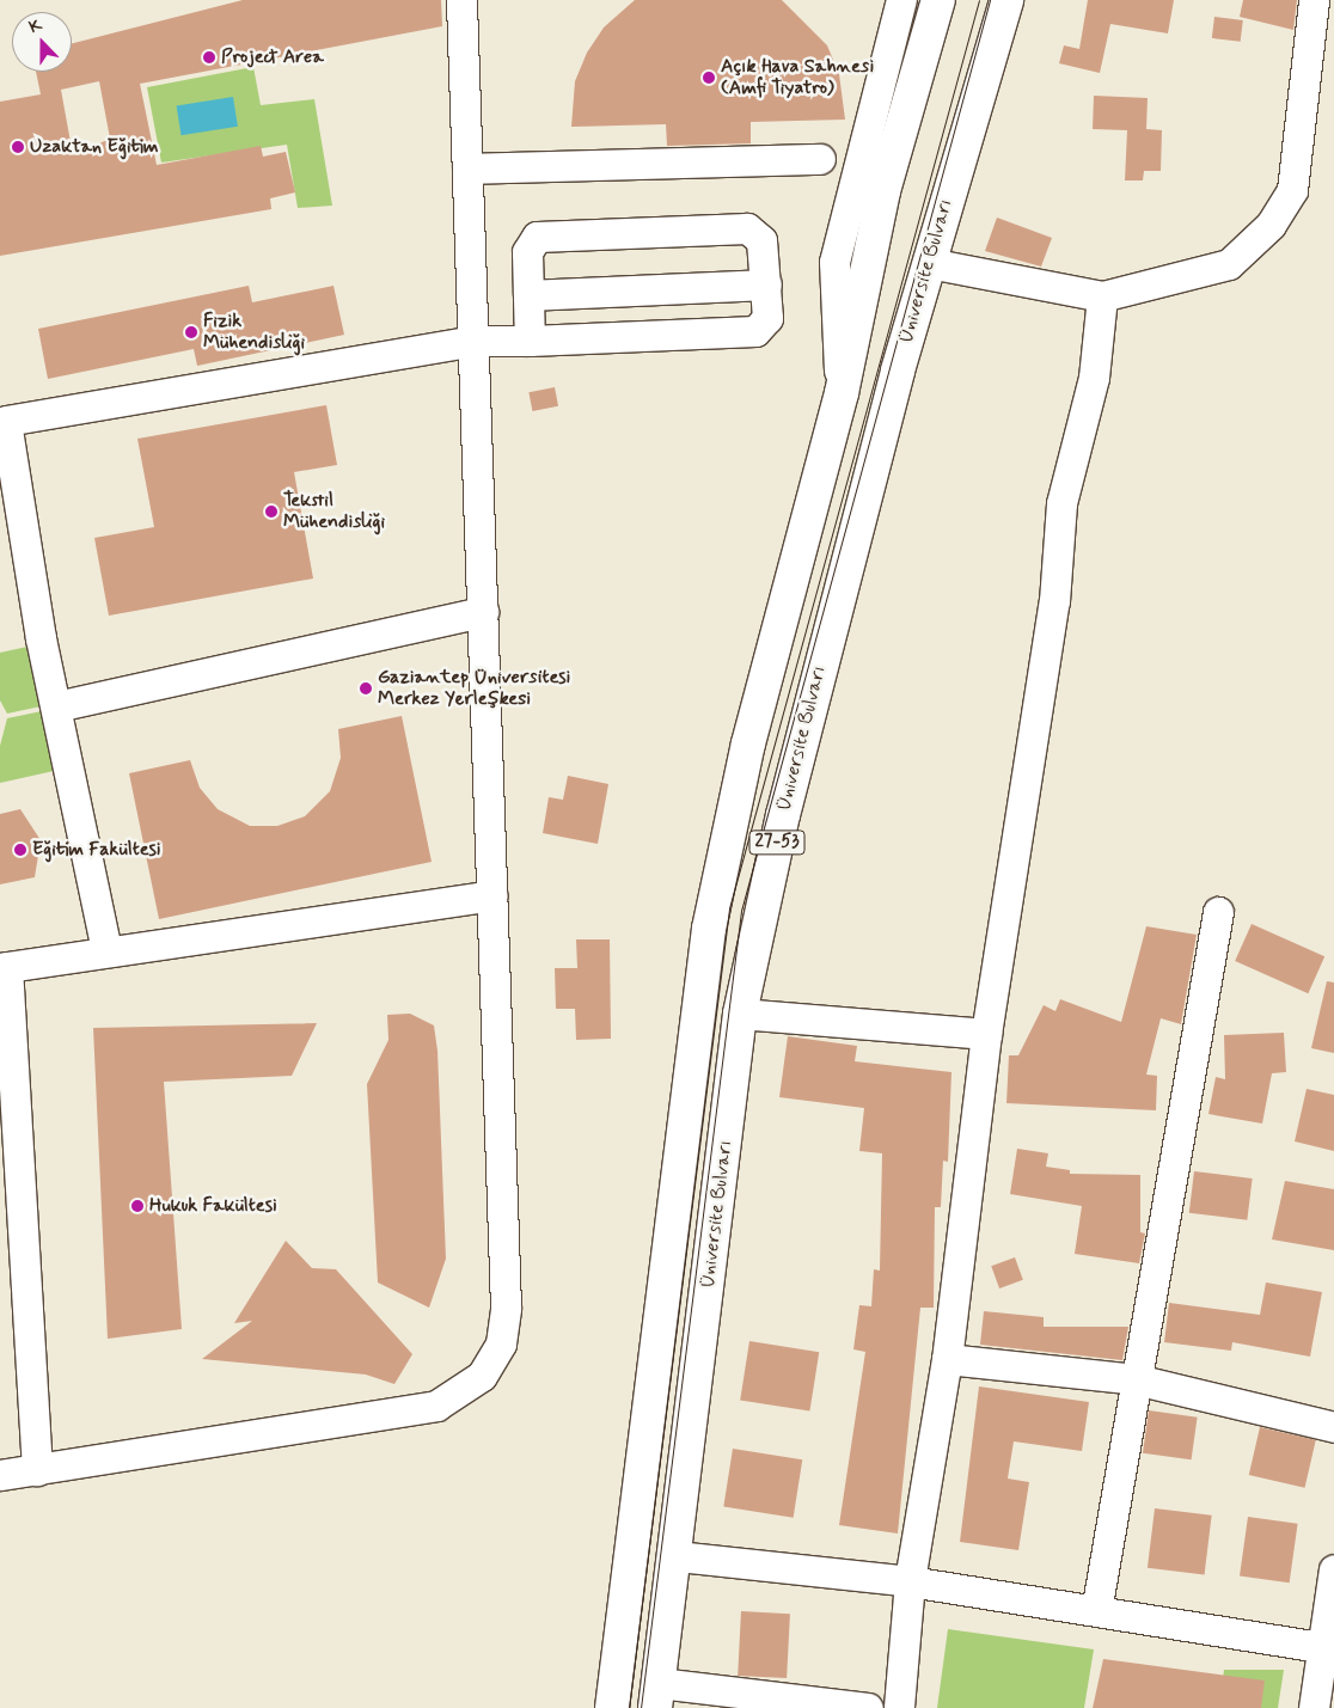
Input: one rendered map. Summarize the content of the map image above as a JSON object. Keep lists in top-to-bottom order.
{
  "streets": {
    "main road": ["Üniversite Bulvarı", "27-53"]
  },
  "places": [
    "Project Area",
    "Açık Hava Sahnesi (Amfi Tiyatro)",
    "Uzaktan Eğitim",
    "Fizik Mühendisliği",
    "Tekstil Mühendisliği",
    "Gaziantep Üniversitesi Merkez Yerleşkesi",
    "Eğitim Fakültesi",
    "Hukuk Fakültesi"
  ],
  "north": "top"
}
